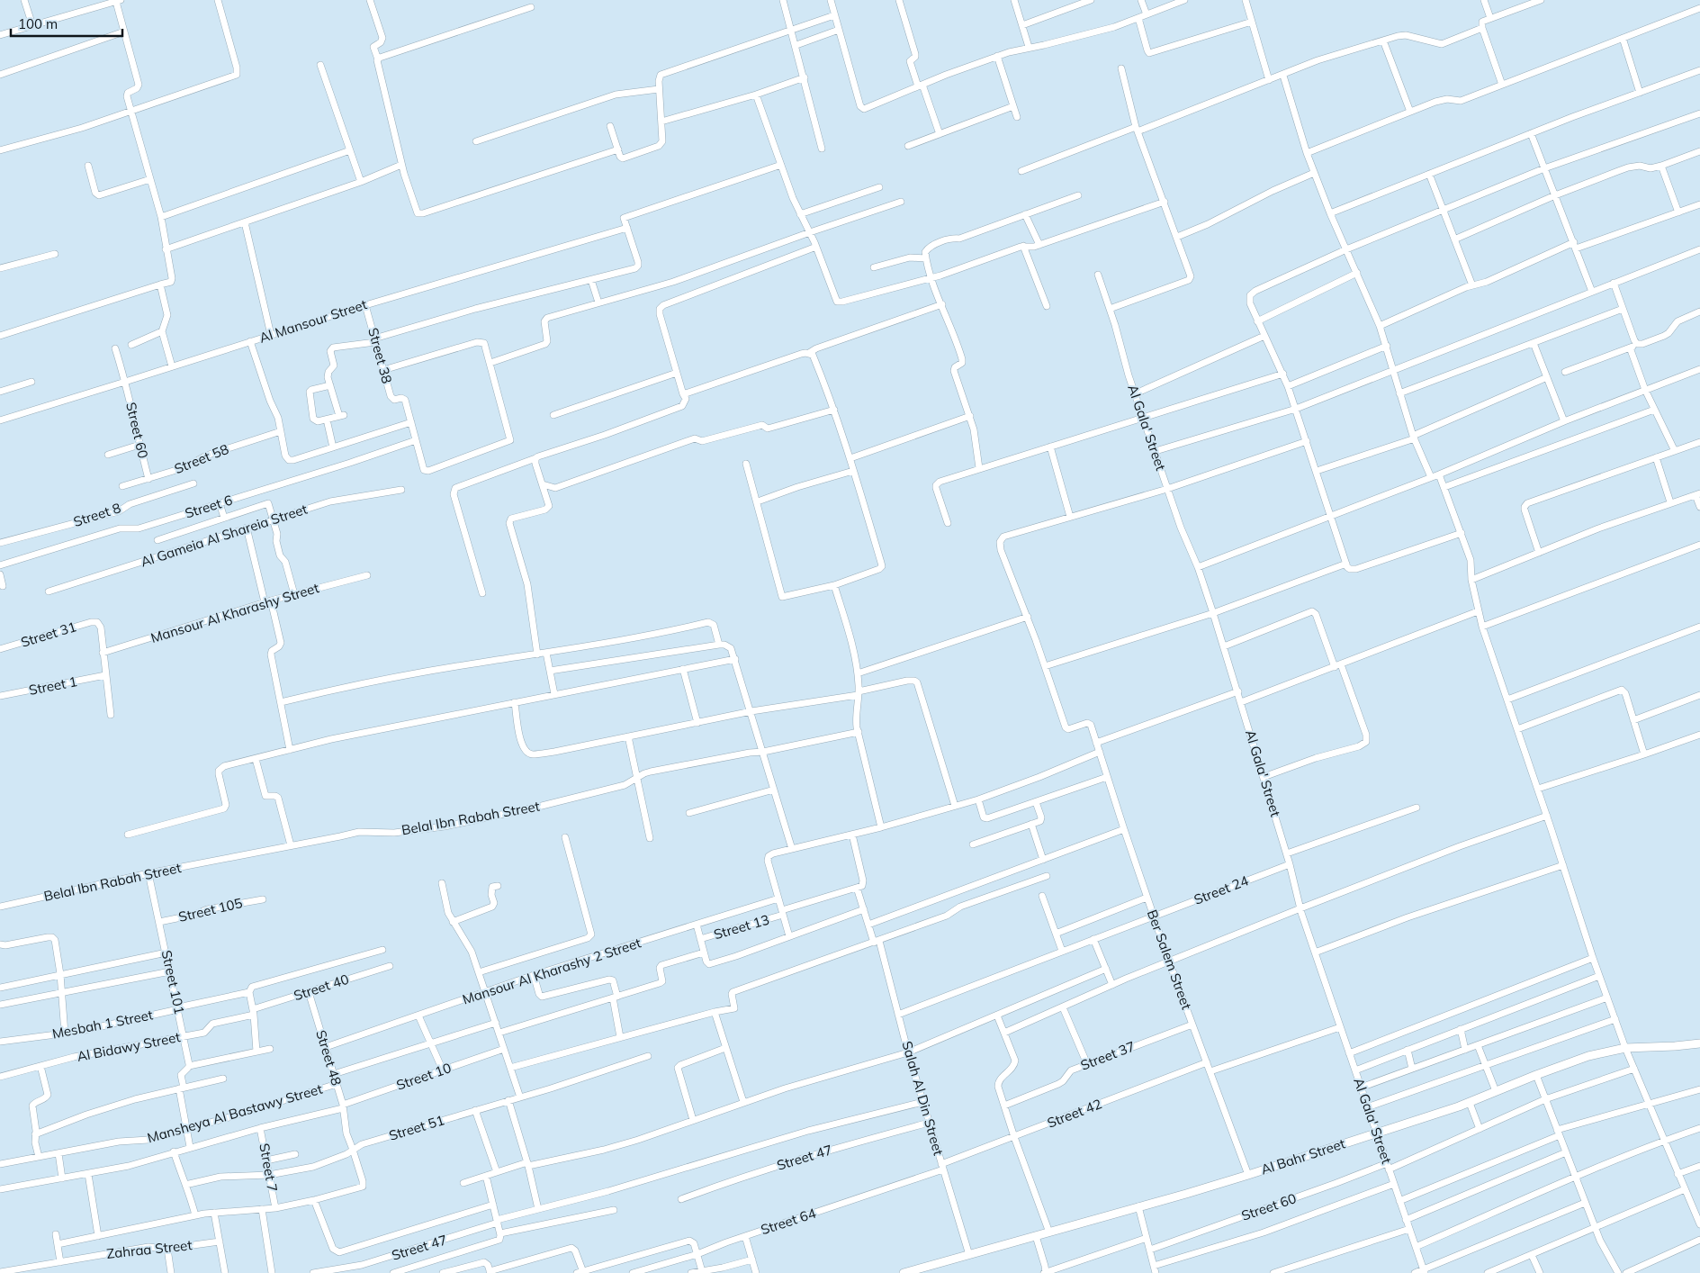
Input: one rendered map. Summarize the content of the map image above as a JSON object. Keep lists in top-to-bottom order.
{
  "streets": {
    "street": [
      "Al Mansour Street",
      "Street 38",
      "Al Gala' Street",
      "Street 60",
      "Street 58",
      "Street 6",
      "Street 8",
      "Al Gameia Al Shareia Street",
      "Mansour Al Kharashy Street",
      "Street 31",
      "Street 1",
      "Belal Ibn Rabah Street",
      "Street 24",
      "Street 105",
      "Street 13",
      "Ber Salem Street",
      "Mansour Al Kharashy 2 Street",
      "Street 101",
      "Street 40",
      "Mesbah 1 Street",
      "Al Bidawy Street",
      "Street 37",
      "Street 48",
      "Street 10",
      "Salah Al Din Street",
      "Mansheya Al Bastawy Street",
      "Street 42",
      "Street 51",
      "Al Bahr Street",
      "Street 47",
      "Street 7",
      "Street 64",
      "Zahraa Street"
    ]
  },
  "crossings": [
    ["Al Mansour Street", "Street 38"],
    ["Al Mansour Street", "Street 60"],
    ["Street 38", "Street 6"],
    ["Al Gala' Street", "Street 60"],
    ["Al Gala' Street", "Street 24"],
    ["Al Gala' Street", "Al Bahr Street"],
    ["Street 60", "Street 58"],
    ["Mansour Al Kharashy Street", "Street 31"],
    ["Belal Ibn Rabah Street", "Street 101"],
    ["Street 24", "Ber Salem Street"],
    ["Street 24", "Salah Al Din Street"],
    ["Street 105", "Street 101"],
    ["Street 13", "Salah Al Din Street"],
    ["Ber Salem Street", "Street 37"],
    ["Ber Salem Street", "Street 42"],
    ["Ber Salem Street", "Al Bahr Street"],
    ["Mansour Al Kharashy 2 Street", "Street 48"],
    ["Street 101", "Mesbah 1 Street"],
    ["Street 101", "Al Bidawy Street"],
    ["Street 40", "Al Bidawy Street"],
    ["Street 40", "Street 48"],
    ["Street 48", "Street 10"],
    ["Street 48", "Mansheya Al Bastawy Street"],
    ["Street 48", "Street 51"],
    ["Street 10", "Street 7"],
    ["Salah Al Din Street", "Street 42"],
    ["Salah Al Din Street", "Al Bahr Street"],
    ["Salah Al Din Street", "Street 47"],
    ["Salah Al Din Street", "Street 64"],
    ["Street 42", "Street 64"],
    ["Street 51", "Street 7"]
  ],
  "scale_bar": "100 m"
}
